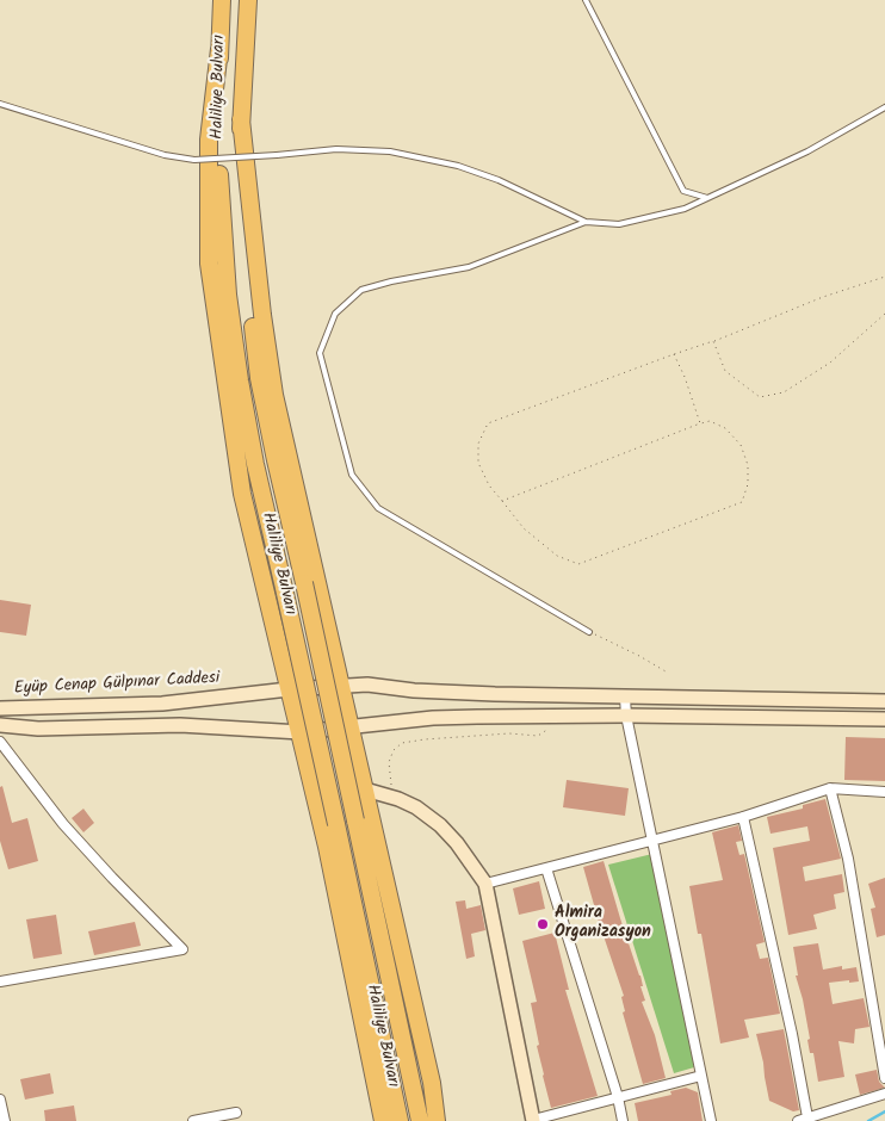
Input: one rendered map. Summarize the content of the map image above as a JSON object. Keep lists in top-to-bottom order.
{
  "streets": {
    "highway": ["Haliliye Bulvarı"],
    "main road": ["Eyüp Cenap Gülpınar Caddesi"]
  },
  "places": ["Almira Organizasyon"]
}
